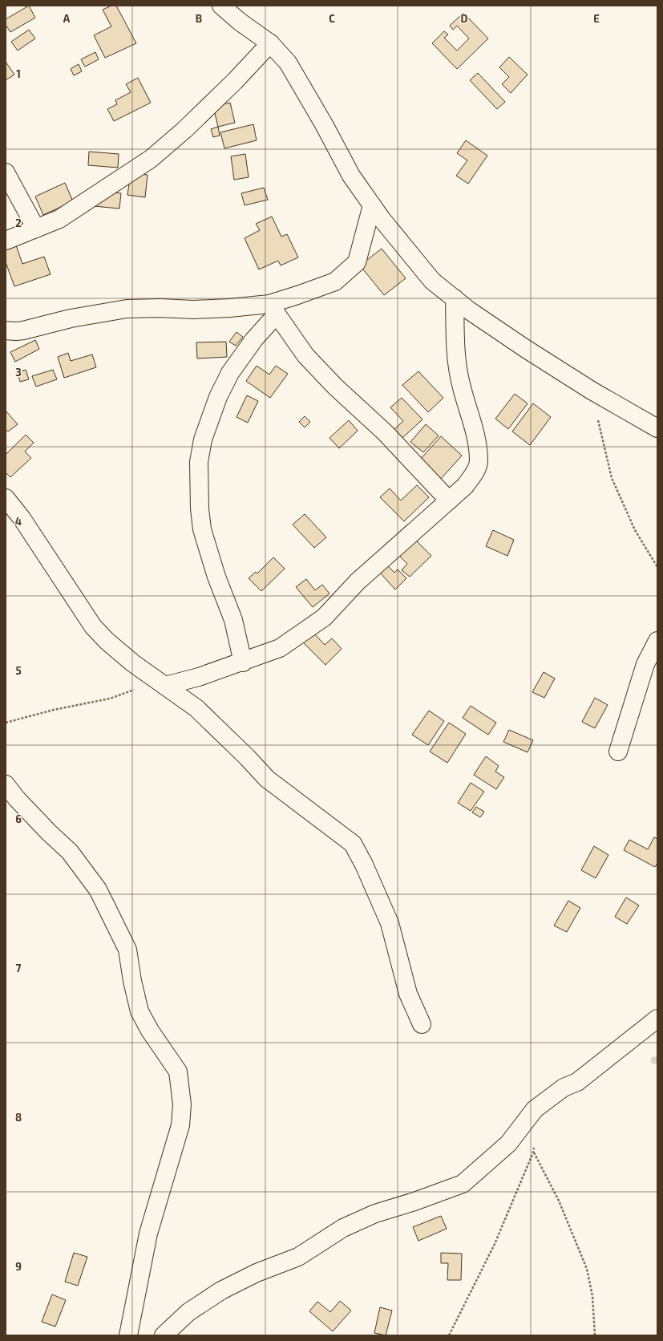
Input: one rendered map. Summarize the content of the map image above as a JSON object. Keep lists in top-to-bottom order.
{
  "grid": {
    "columns": [
      "A",
      "B",
      "C",
      "D",
      "E"
    ],
    "rows": [
      "1",
      "2",
      "3",
      "4",
      "5",
      "6",
      "7",
      "8",
      "9"
    ]
  }
}
